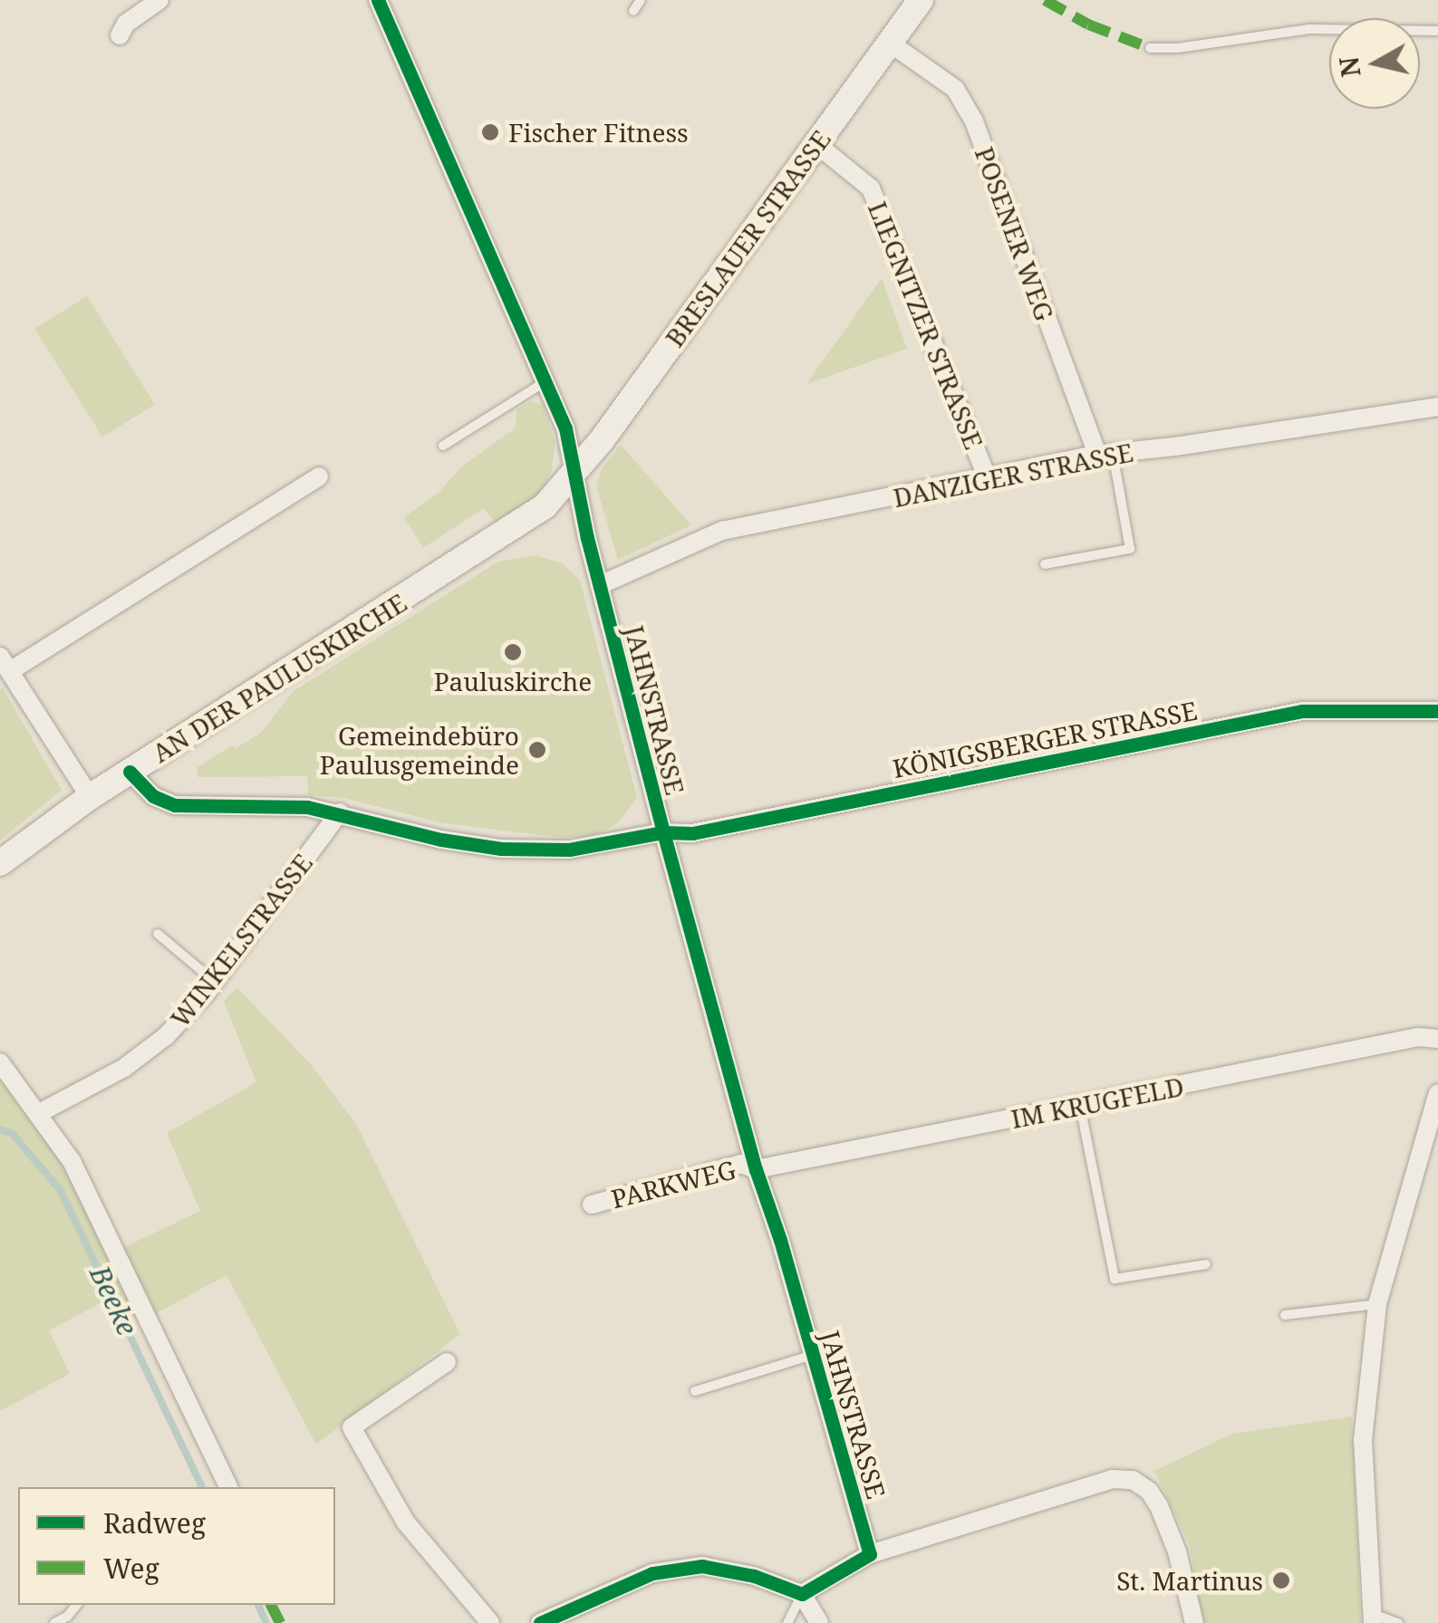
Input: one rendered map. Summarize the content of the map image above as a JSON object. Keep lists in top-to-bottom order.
{
  "streets": {
    "street": [
      "POSENER WEG",
      "BRESLAUER STRASSE",
      "LIEGNITZER STRASSE",
      "DANZIGER STRASSE",
      "AN DER PAULUSKIRCHE",
      "JAHNSTRASSE",
      "KÖNIGSBERGER STRASSE",
      "WINKELSTRASSE",
      "IM KRUGFELD",
      "PARKWEG"
    ]
  },
  "crossings": [
    ["POSENER WEG", "BRESLAUER STRASSE"],
    ["POSENER WEG", "DANZIGER STRASSE"],
    ["BRESLAUER STRASSE", "LIEGNITZER STRASSE"],
    ["BRESLAUER STRASSE", "AN DER PAULUSKIRCHE"],
    ["BRESLAUER STRASSE", "JAHNSTRASSE"],
    ["LIEGNITZER STRASSE", "DANZIGER STRASSE"],
    ["DANZIGER STRASSE", "JAHNSTRASSE"],
    ["AN DER PAULUSKIRCHE", "JAHNSTRASSE"],
    ["JAHNSTRASSE", "KÖNIGSBERGER STRASSE"],
    ["JAHNSTRASSE", "IM KRUGFELD"],
    ["JAHNSTRASSE", "PARKWEG"],
    ["IM KRUGFELD", "PARKWEG"]
  ],
  "water": ["Beeke"],
  "places": [
    "Fischer Fitness",
    "Pauluskirche",
    "Gemeindebüro Paulusgemeinde",
    "St. Martinus"
  ],
  "legend": ["Radweg", "Weg"],
  "north": "left"
}
